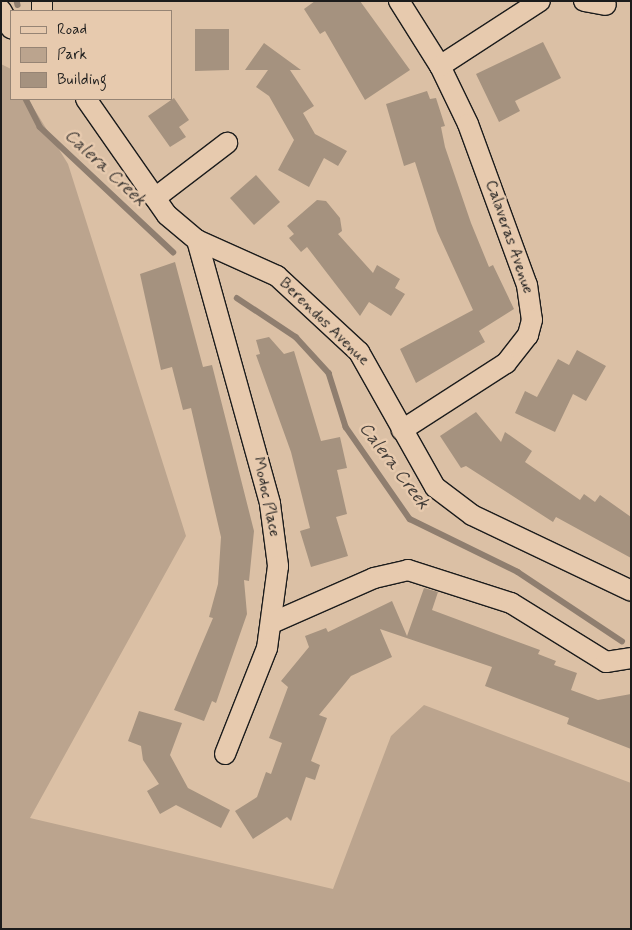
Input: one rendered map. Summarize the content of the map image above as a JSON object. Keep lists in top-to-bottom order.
{
  "streets": {
    "street": ["Calaveras Avenue", "Berendos Avenue", "Modoc Place"]
  },
  "crossings": [
    ["Calaveras Avenue", "Berendos Avenue"],
    ["Berendos Avenue", "Modoc Place"]
  ],
  "water": ["Calera Creek"],
  "legend": ["Road", "Park", "Building"]
}
